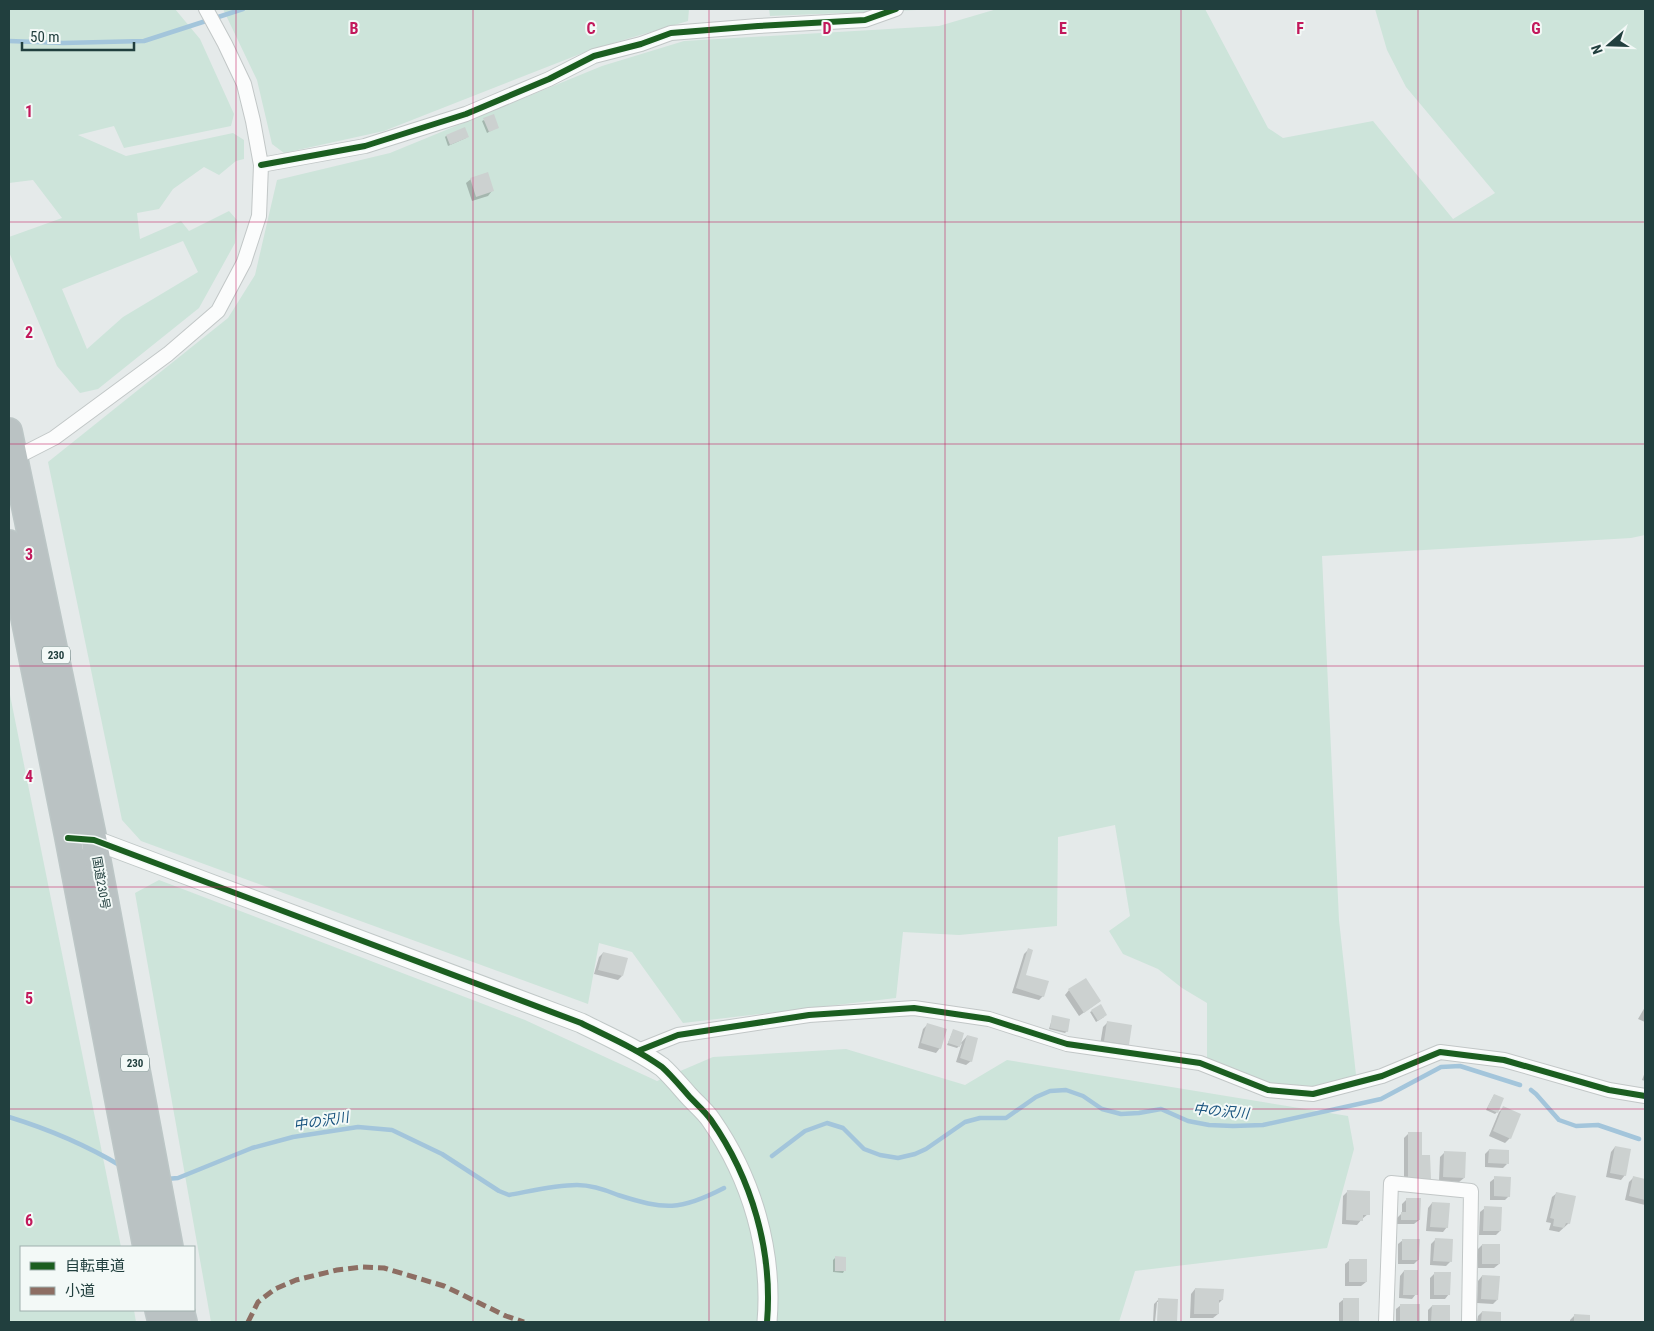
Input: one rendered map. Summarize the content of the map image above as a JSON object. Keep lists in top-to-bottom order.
{
  "streets": {
    "highway": ["230", "国道230号"]
  },
  "water": ["中の沢川"],
  "legend": ["自転車道", "小道"],
  "scale_bar": "50 m",
  "north": "left",
  "grid": {
    "columns": [
      "B",
      "C",
      "D",
      "E",
      "F",
      "G"
    ],
    "rows": [
      "1",
      "2",
      "3",
      "4",
      "5",
      "6"
    ]
  }
}
